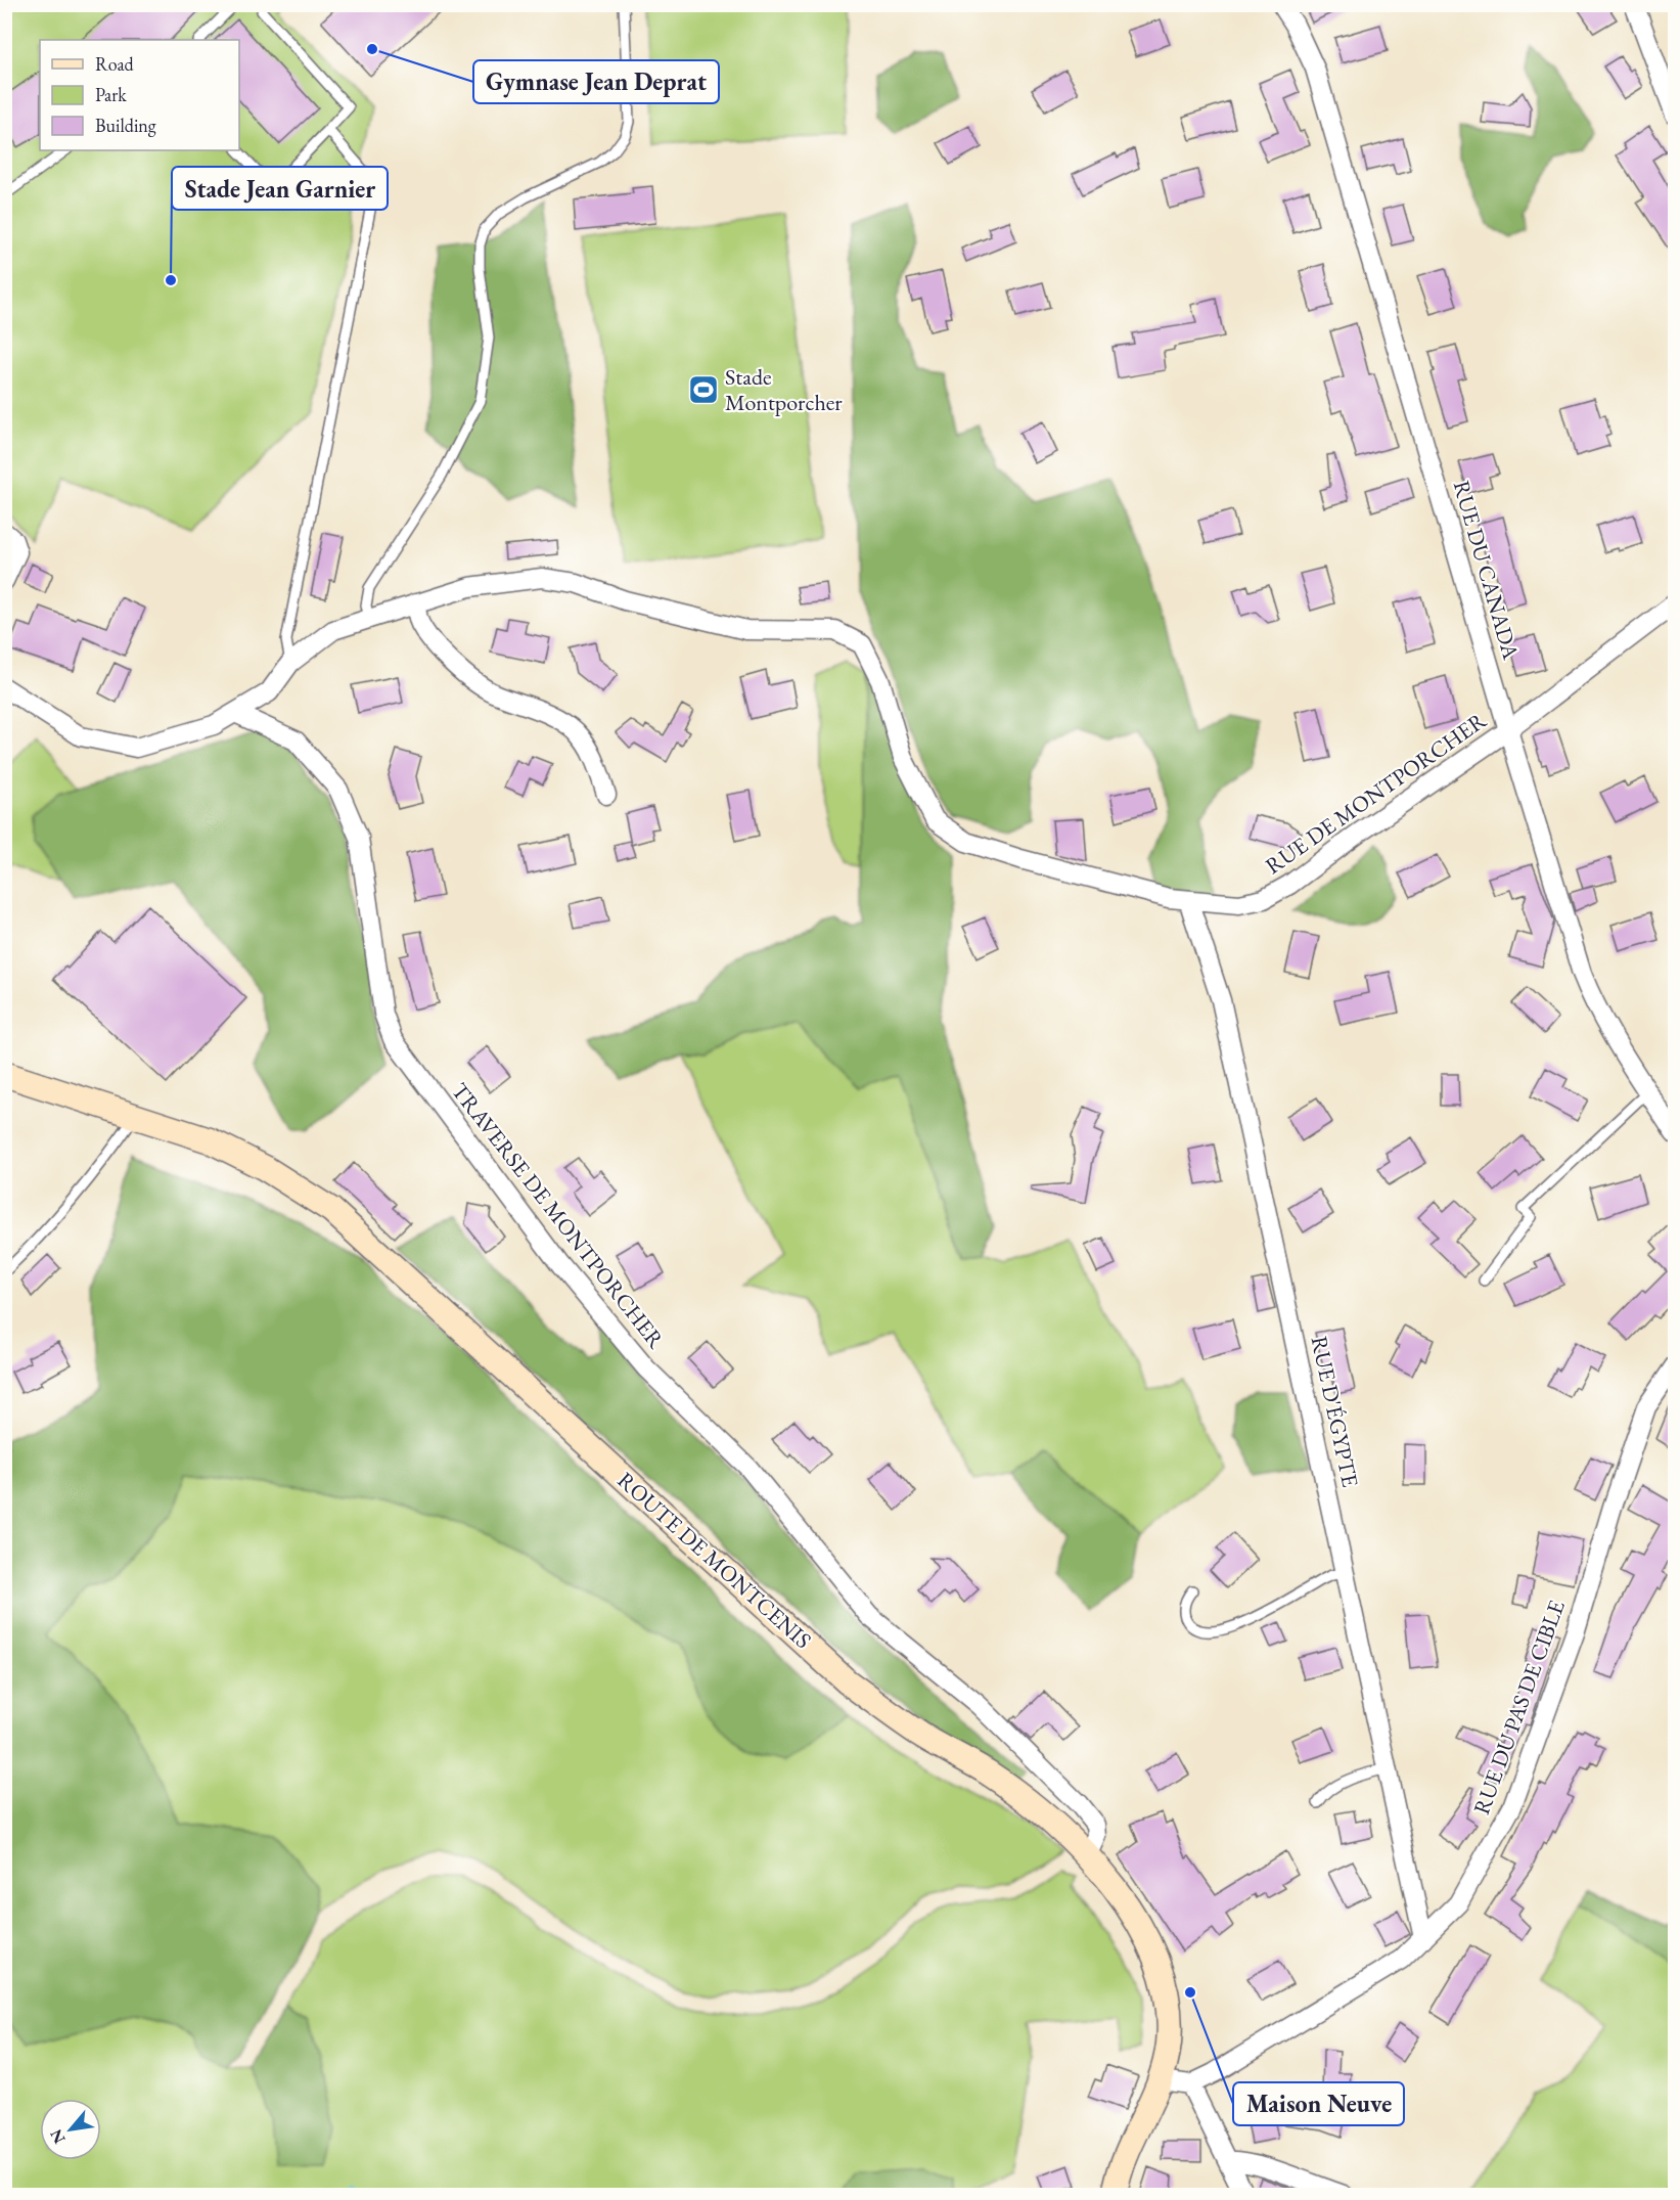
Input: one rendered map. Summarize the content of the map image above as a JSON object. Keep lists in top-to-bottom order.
{
  "streets": {
    "main road": ["ROUTE DE MONTCENIS"],
    "street": [
      "RUE DU CANADA",
      "RUE DE MONTPORCHER",
      "TRAVERSE DE MONTPORCHER",
      "RUE D'ÉGYPTE",
      "RUE DU PAS DE CIBLE"
    ]
  },
  "crossings": [
    ["RUE DU CANADA", "RUE DE MONTPORCHER"],
    ["RUE DE MONTPORCHER", "TRAVERSE DE MONTPORCHER"],
    ["RUE DE MONTPORCHER", "RUE D'ÉGYPTE"],
    ["TRAVERSE DE MONTPORCHER", "ROUTE DE MONTCENIS"],
    ["RUE D'ÉGYPTE", "RUE DU PAS DE CIBLE"]
  ],
  "places": {
    "other": ["Gymnase Jean Deprat", "Stade Jean Garnier", "Maison Neuve"],
    "sports": ["Stade Montporcher"]
  },
  "legend": ["Road", "Park", "Building"],
  "north": "bottom left"
}
